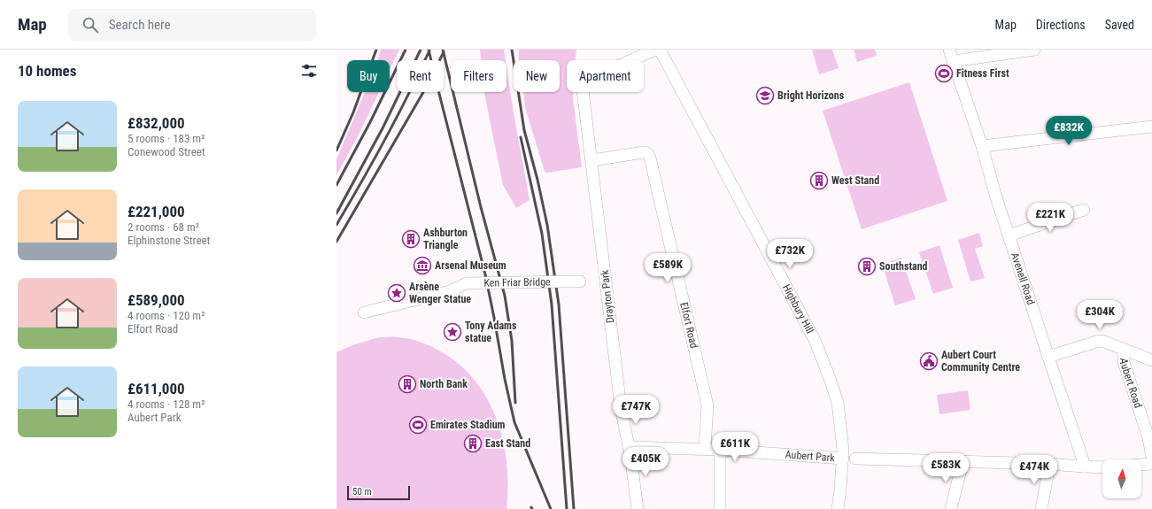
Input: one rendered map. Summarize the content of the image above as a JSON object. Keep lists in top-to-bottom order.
{
  "streets": {
    "street": [
      "Avenell Road",
      "Ken Friar Bridge",
      "Drayton Park",
      "Highbury Hill",
      "Elfort Road",
      "Aubert Road",
      "Aubert Park"
    ]
  },
  "crossings": [
    ["Drayton Park", "Elfort Road"],
    ["Drayton Park", "Aubert Park"],
    ["Highbury Hill", "Aubert Park"],
    ["Elfort Road", "Aubert Park"]
  ],
  "places": {
    "sports": ["Fitness First", "Emirates Stadium"],
    "school or university": ["Bright Horizons"],
    "building": [
      "West Stand",
      "Ashburton Triangle",
      "Southstand",
      "North Bank",
      "East Stand"
    ],
    "museum": ["Arsenal Museum"],
    "place": ["Arsène Wenger Statue", "Tony Adams statue"],
    "public building": ["Aubert Court Community Centre"]
  },
  "scale_bar": "50 m",
  "north": "top",
  "page": {
    "header": "Map",
    "search": "Search here",
    "nav": ["Map", "Directions", "Saved"],
    "heading": "10 homes",
    "chip": [
      "Buy",
      "Rent",
      "Filters",
      "New",
      "Apartment"
    ],
    "list": [
      {
        "name": "£832,000",
        "note": "5 rooms · 183 m² · Conewood Street"
      },
      {
        "name": "£221,000",
        "note": "2 rooms · 68 m² · Elphinstone Street"
      },
      {
        "name": "£589,000",
        "note": "4 rooms · 120 m² · Elfort Road"
      },
      {
        "name": "£611,000",
        "note": "4 rooms · 128 m² · Aubert Park"
      }
    ],
    "price": [
      "£832K",
      "£221K",
      "£732K",
      "£589K",
      "£304K",
      "£747K",
      "£611K",
      "£405K",
      "£583K",
      "£474K"
    ],
    "scale": "50 m"
  }
}
